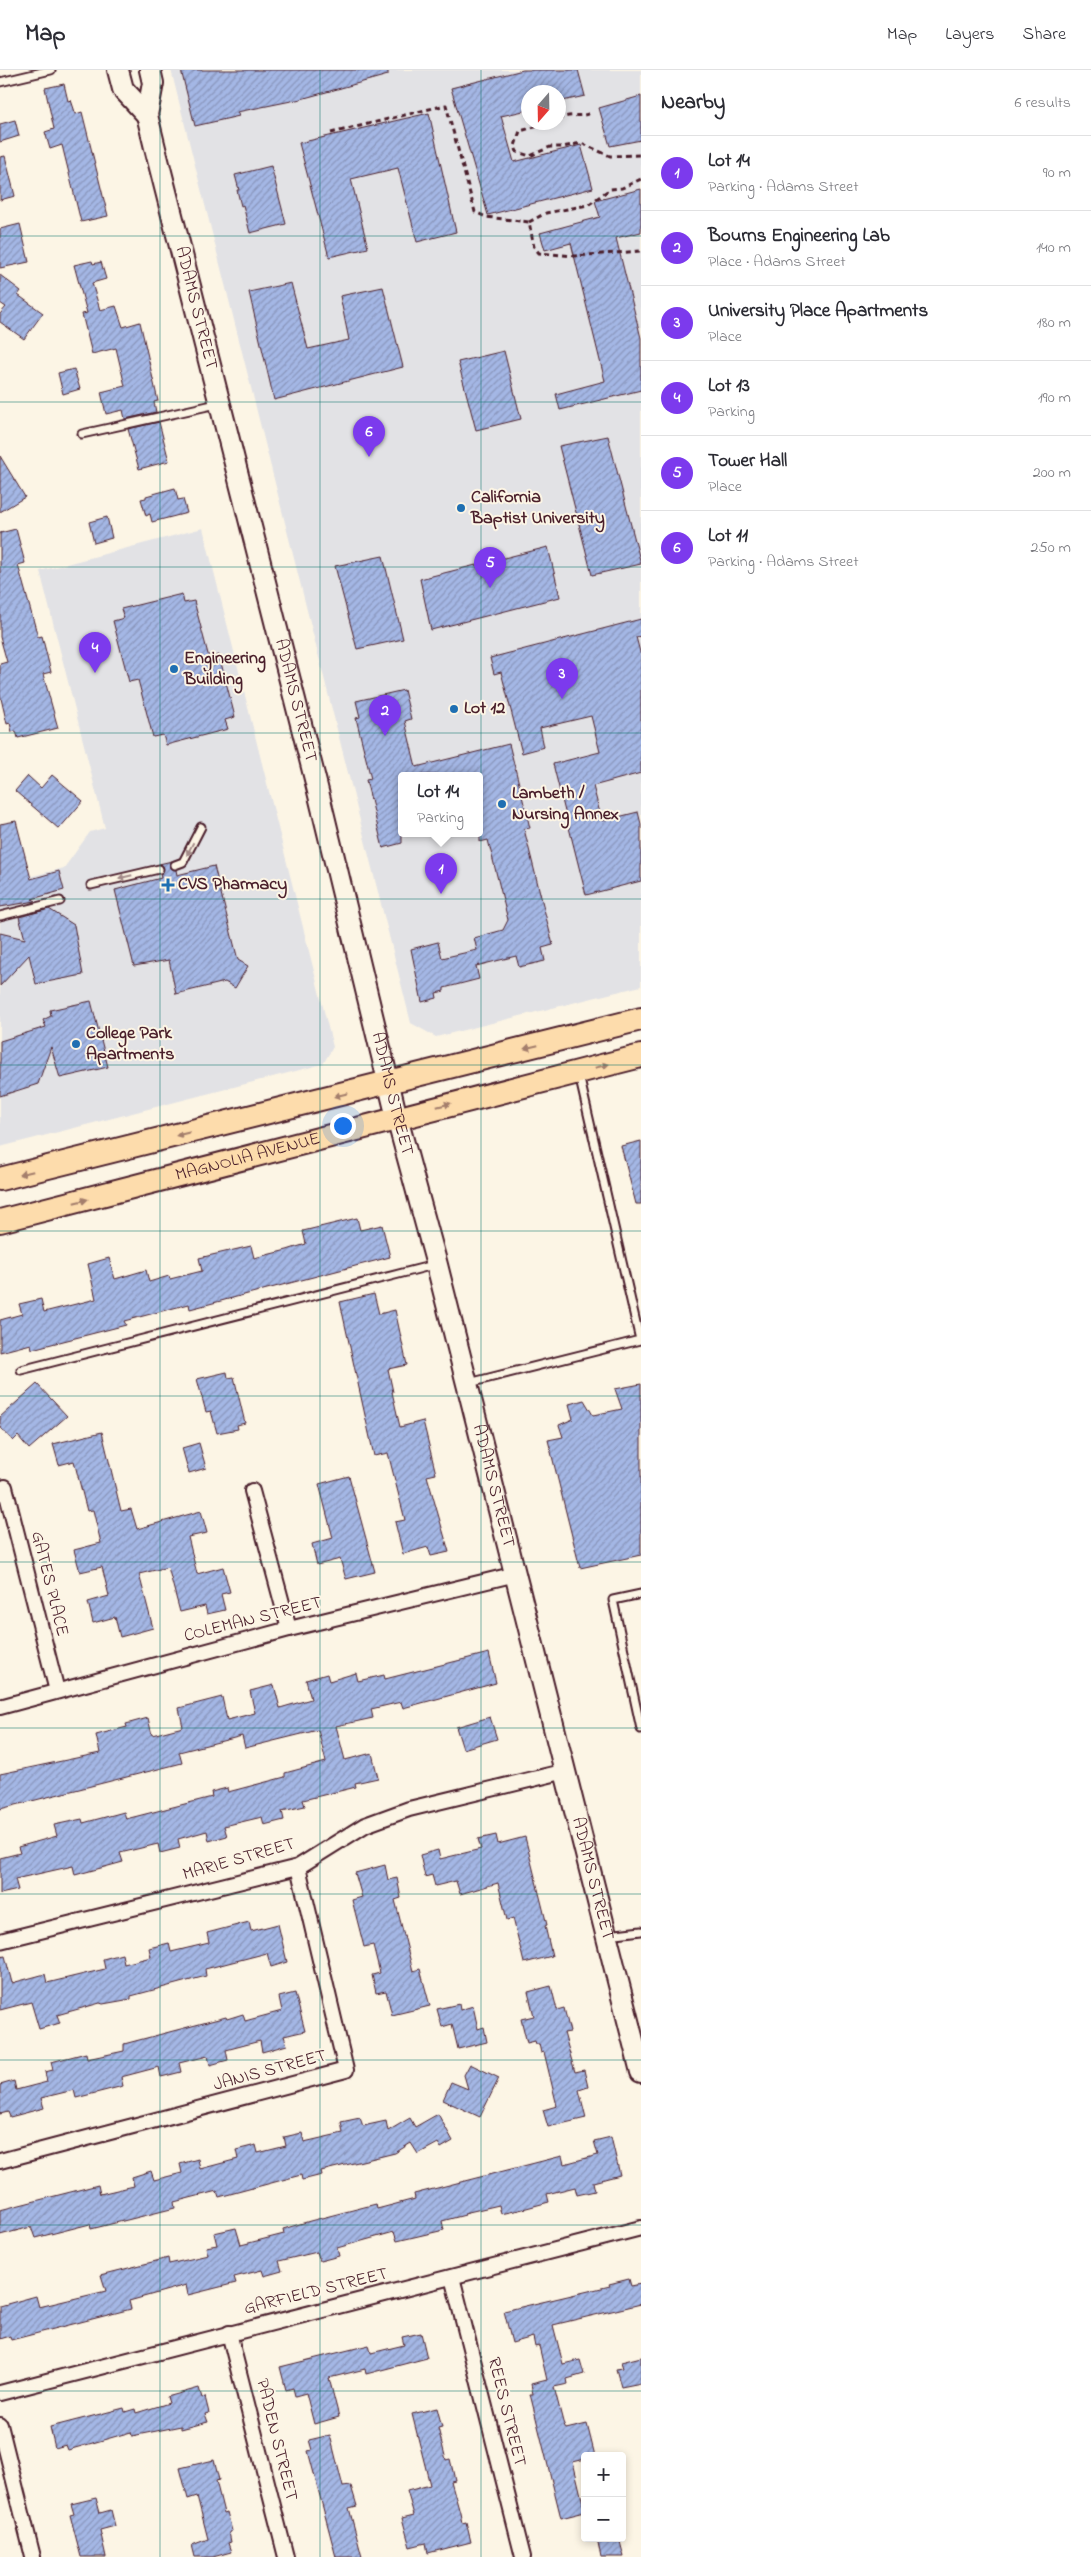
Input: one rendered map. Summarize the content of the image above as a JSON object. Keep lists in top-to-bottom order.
{
  "streets": {
    "main road": ["ADAMS STREET", "MAGNOLIA AVENUE"],
    "street": [
      "GATES PLACE",
      "COLEMAN STREET",
      "MARIE STREET",
      "JANIS STREET",
      "GARFIELD STREET",
      "REES STREET",
      "PADEN STREET"
    ]
  },
  "crossings": [
    ["ADAMS STREET", "MAGNOLIA AVENUE"],
    ["ADAMS STREET", "COLEMAN STREET"],
    ["ADAMS STREET", "MARIE STREET"],
    ["GATES PLACE", "COLEMAN STREET"],
    ["MARIE STREET", "JANIS STREET"],
    ["GARFIELD STREET", "REES STREET"],
    ["GARFIELD STREET", "PADEN STREET"]
  ],
  "places": {
    "other": [
      "California Baptist University",
      "Engineering Building",
      "Lot 12",
      "Lambeth / Nursing Annex",
      "College Park Apartments"
    ],
    "health": ["CVS Pharmacy"]
  },
  "north": "bottom",
  "page": {
    "header": "Map",
    "nav": ["Map", "Layers", "Share"],
    "heading": ["Nearby", "6 results"],
    "list": [
      {
        "mark": "1",
        "name": "Lot 14",
        "note": "Parking · Adams Street",
        "value": "90 m"
      },
      {
        "mark": "2",
        "name": "Bourns Engineering Lab",
        "note": "Place · Adams Street",
        "value": "140 m"
      },
      {
        "mark": "3",
        "name": "University Place Apartments",
        "note": "Place",
        "value": "180 m"
      },
      {
        "mark": "4",
        "name": "Lot 13",
        "note": "Parking",
        "value": "190 m"
      },
      {
        "mark": "5",
        "name": "Tower Hall",
        "note": "Place",
        "value": "200 m"
      },
      {
        "mark": "6",
        "name": "Lot 11",
        "note": "Parking · Adams Street",
        "value": "250 m"
      }
    ],
    "pins": [
      "6",
      "5",
      "4",
      "3",
      "2",
      "1"
    ],
    "popup": ["Lot 14", "Parking"],
    "map_buttons": ["+", "−"]
  }
}
